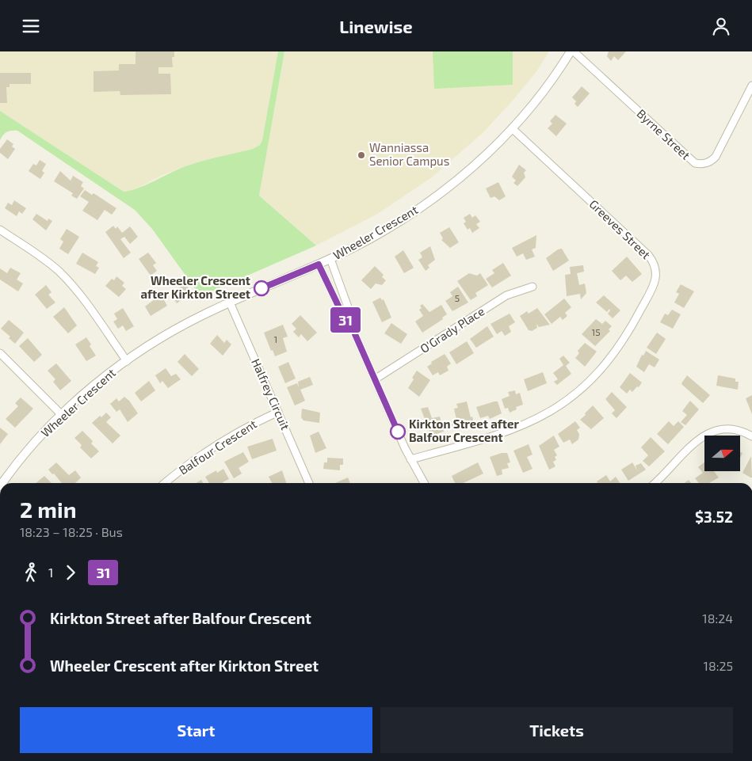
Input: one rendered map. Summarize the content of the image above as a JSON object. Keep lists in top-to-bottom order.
{
  "streets": {
    "street": [
      "Byrne Street",
      "Greeves Street",
      "Wheeler Crescent",
      "O'Grady Place",
      "Halfrey Circuit",
      "Balfour Crescent"
    ]
  },
  "crossings": [
    ["Greeves Street", "Wheeler Crescent"],
    ["Wheeler Crescent", "Halfrey Circuit"],
    ["Halfrey Circuit", "Balfour Crescent"]
  ],
  "places": ["Wanniassa Senior Campus", "Wheeler Crescent after Kirkton Street", "Kirkton Street after Balfour Crescent"],
  "lines": ["bus line 31"],
  "house_numbers": ["5", "15", "1"],
  "north": "right",
  "page": {
    "header": "Linewise",
    "on_map": "31",
    "heading": ["2 min", "18:23 – 18:25 · Bus", "$3.52"],
    "legs": ["1", "31"],
    "list": [
      {
        "name": "Kirkton Street after Balfour Crescent",
        "value": "18:24"
      },
      {
        "name": "Wheeler Crescent after Kirkton Street",
        "value": "18:25"
      }
    ],
    "buttons": ["Start", "Tickets"]
  }
}
